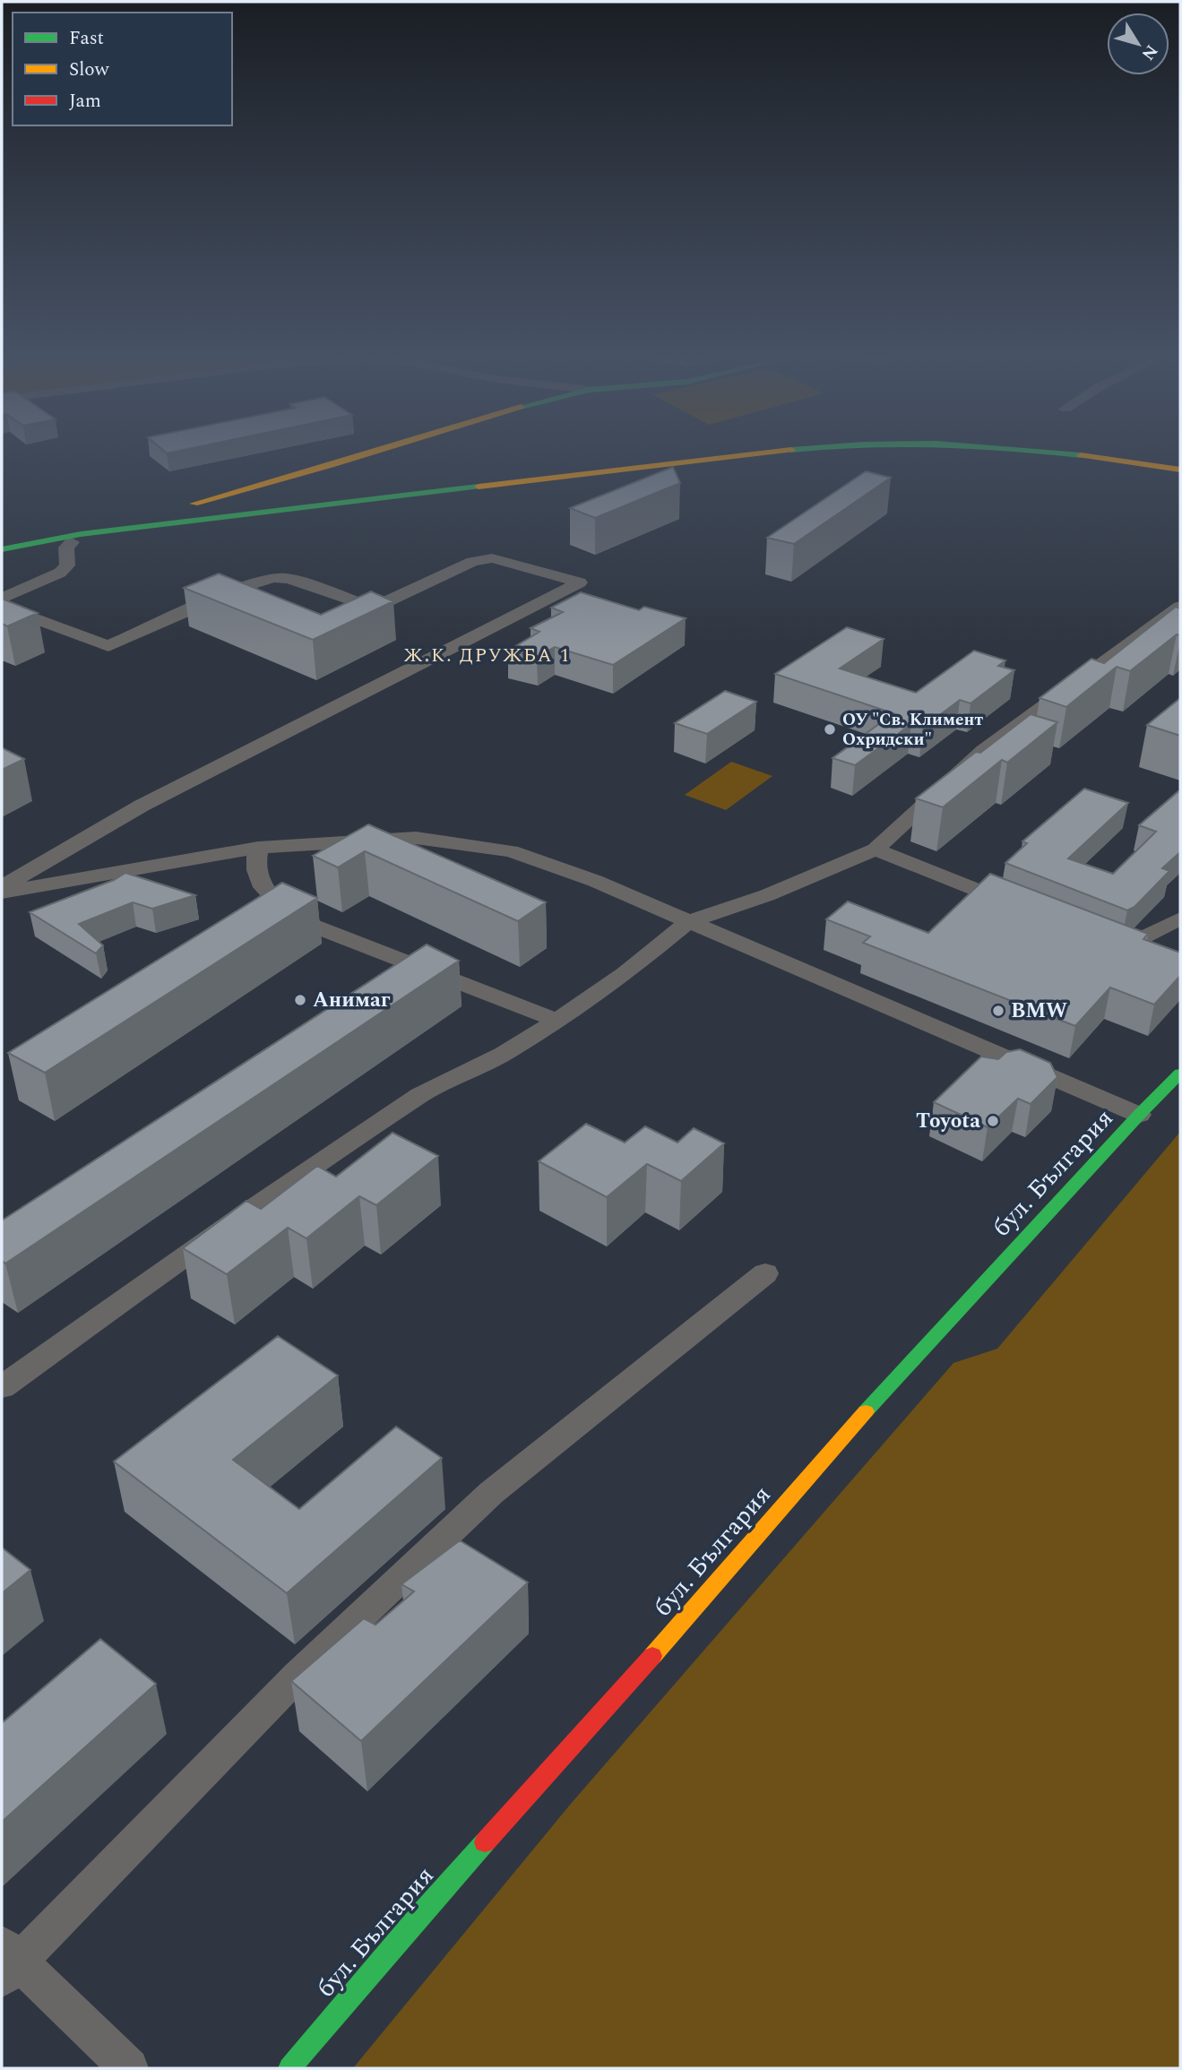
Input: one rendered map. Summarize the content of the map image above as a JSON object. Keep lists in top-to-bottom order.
{
  "streets": {
    "street": ["бул. България"]
  },
  "districts": ["Ж.К. ДРУЖБА 1"],
  "places": [
    "ОУ \"Св. Климент Охридски\"",
    "Анимаг",
    "BMW",
    "Toyota"
  ],
  "legend": ["Fast", "Slow", "Jam"],
  "north": "bottom right"
}
